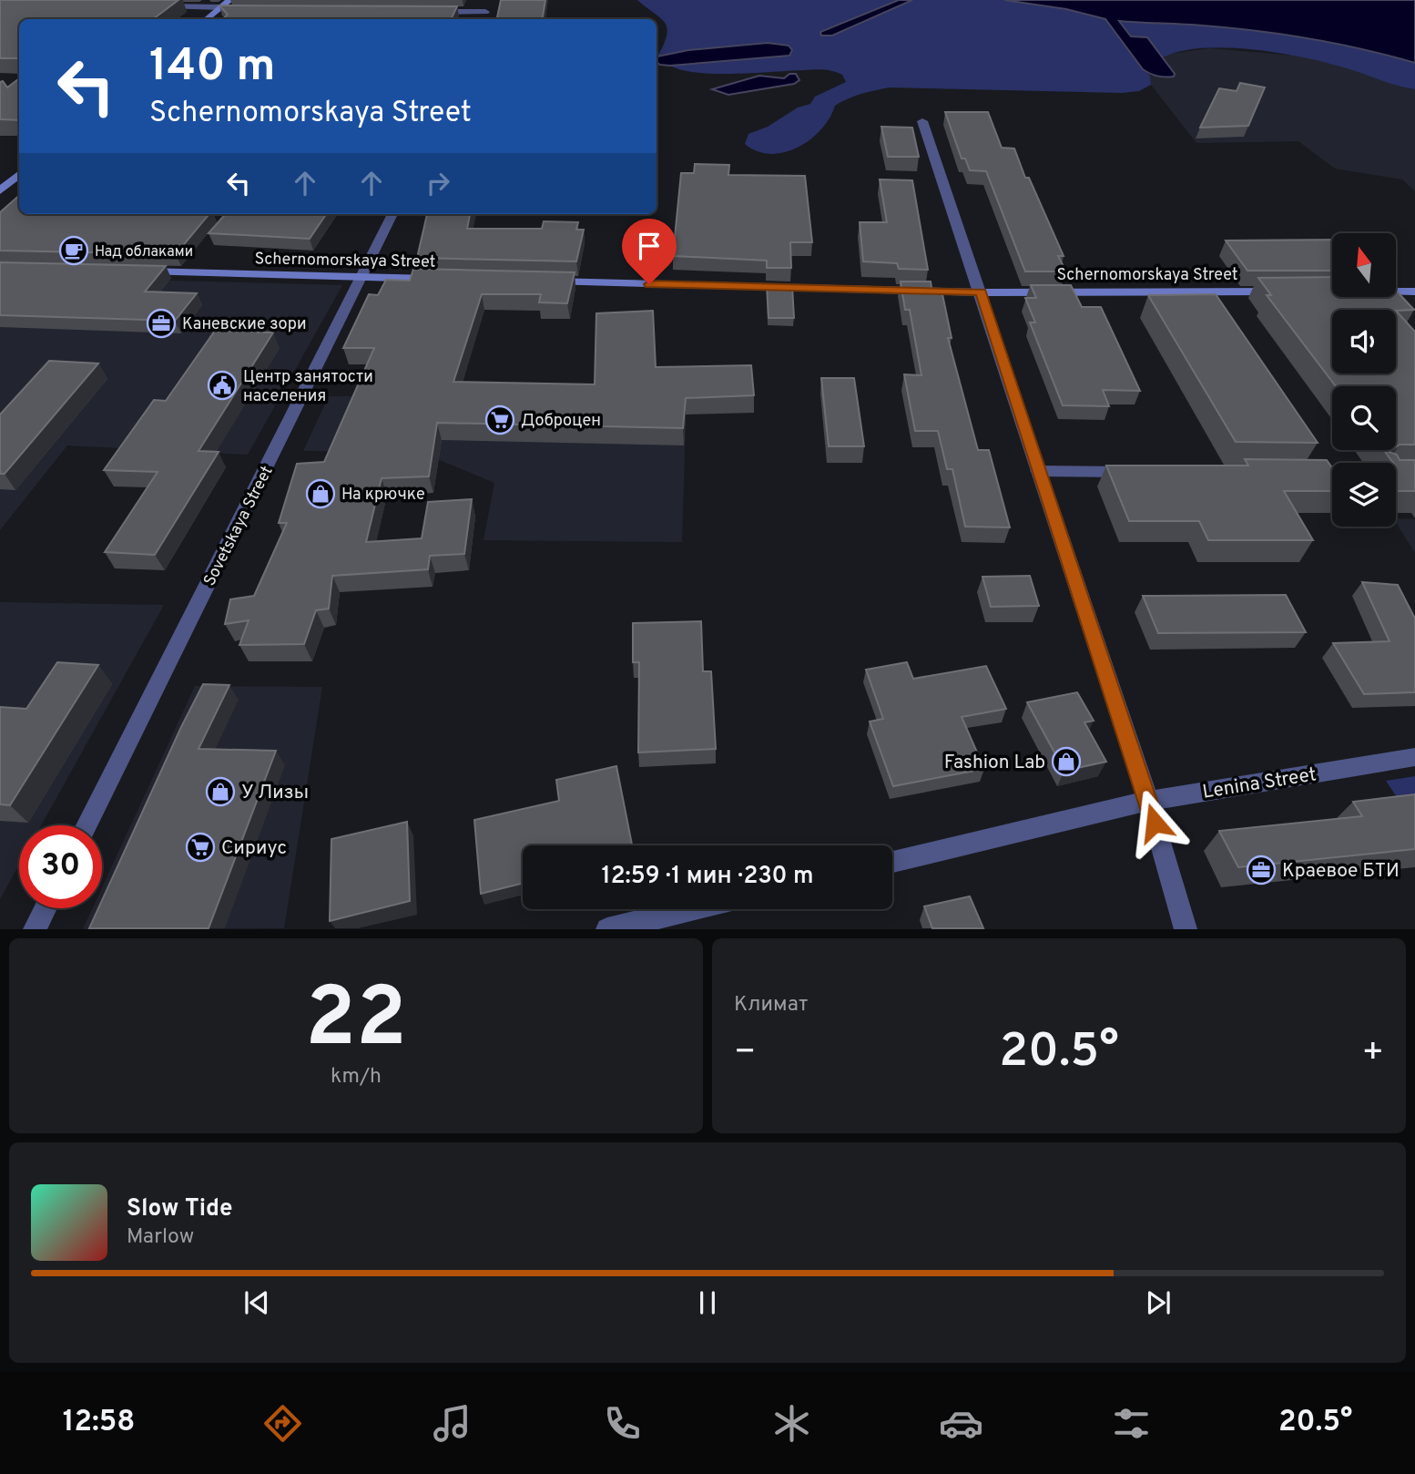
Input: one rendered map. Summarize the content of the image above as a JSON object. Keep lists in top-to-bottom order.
{
  "streets": {
    "street": ["Sсhernomorskaya Street", "Sovetskaya Street", "Lenina Street"]
  },
  "crossings": [
    ["Sсhernomorskaya Street", "Sovetskaya Street"]
  ],
  "places": {
    "cafe": ["Над облаками"],
    "office": ["Каневские зори", "Краевое БТИ"],
    "public building": ["Центр занятости населения"],
    "supermarket": ["Доброцен", "Сириус"],
    "shop": ["На крючке", "Fashion Lab", "У Лизы"]
  },
  "north": "top",
  "page": {
    "turn": ["140 m", "Sсhernomorskaya Street"],
    "limit": "30",
    "trip": "12:59 · 1 мин · 230 m",
    "tile": [
      ["22", "km/h"],
      "Климат"
    ],
    "heat": ["−", "20.5°", "+"],
    "song": ["Slow Tide", "Marlow"],
    "tabs": ["12:58", "20.5°"]
  }
}
